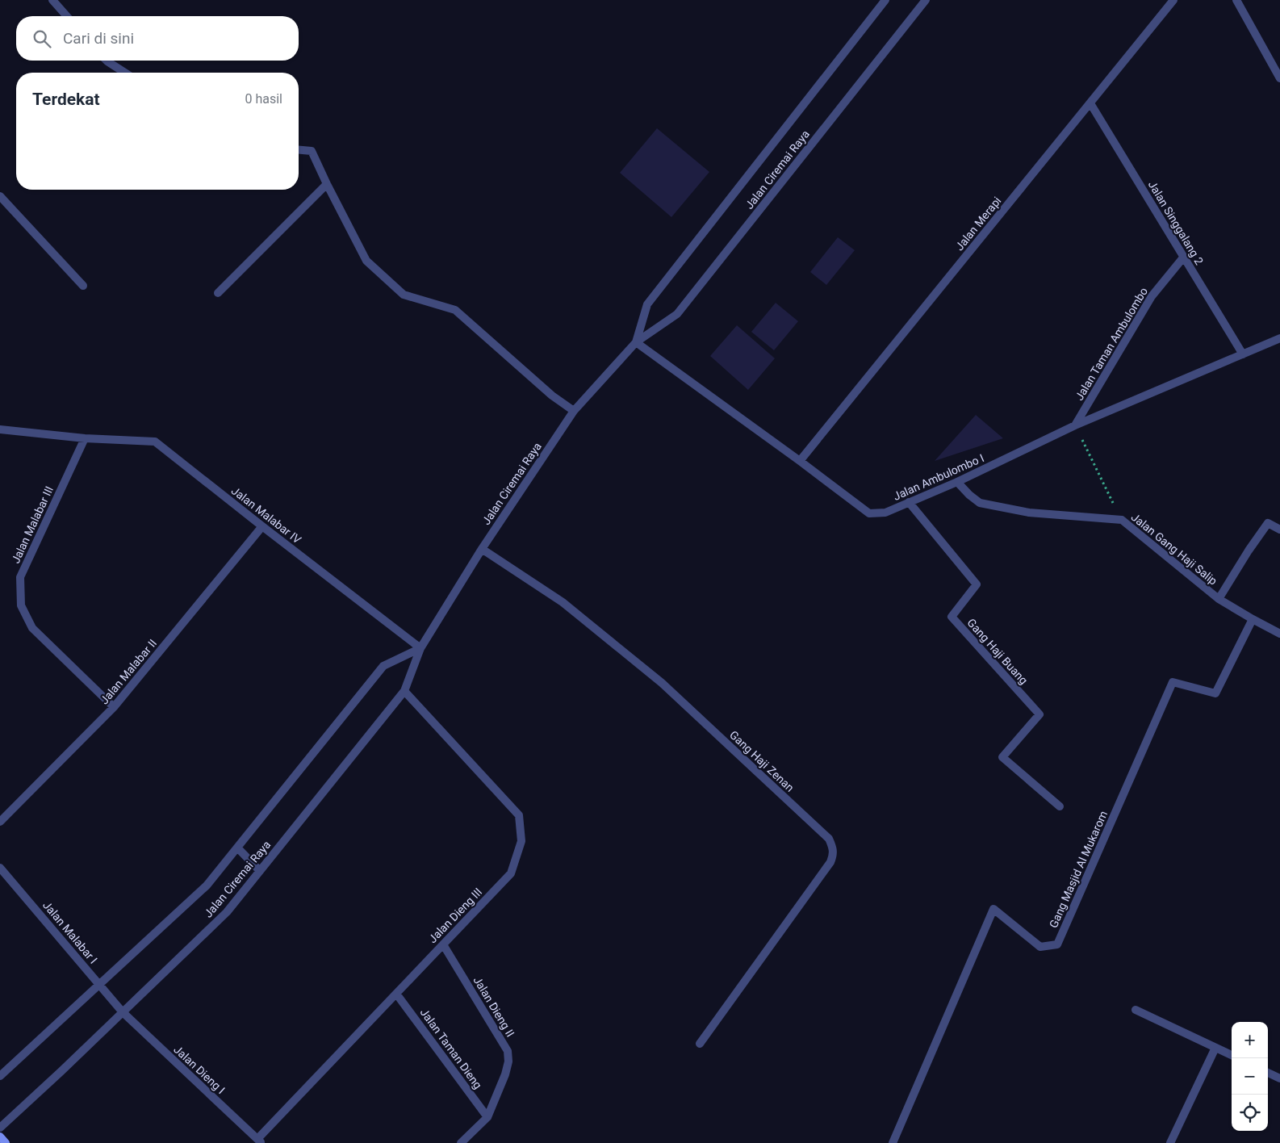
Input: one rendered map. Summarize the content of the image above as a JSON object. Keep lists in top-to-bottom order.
{
  "streets": {
    "street": [
      "Jalan Ciremai Raya",
      "Jalan Singgalang 2",
      "Jalan Merapi",
      "Jalan Taman Ambulombo",
      "Jalan Ambulombo I",
      "Jalan Malabar IV",
      "Jalan Malabar III",
      "Jalan Gang Haji Salip",
      "Gang Haji Buang",
      "Jalan Malabar II",
      "Gang Haji Zenan",
      "Gang Masjid Al Mukarom",
      "Jalan Dieng III",
      "Jalan Malabar I",
      "Jalan Dieng II",
      "Jalan Taman Dieng",
      "Jalan Dieng I"
    ]
  },
  "crossings": [
    ["Jalan Ciremai Raya", "Jalan Ambulombo I"],
    ["Jalan Ciremai Raya", "Jalan Malabar IV"],
    ["Jalan Ciremai Raya", "Gang Haji Zenan"],
    ["Jalan Ciremai Raya", "Jalan Dieng III"],
    ["Jalan Ciremai Raya", "Jalan Malabar I"],
    ["Jalan Ciremai Raya", "Jalan Dieng I"],
    ["Jalan Singgalang 2", "Jalan Merapi"],
    ["Jalan Singgalang 2", "Jalan Taman Ambulombo"],
    ["Jalan Singgalang 2", "Jalan Ambulombo I"],
    ["Jalan Merapi", "Jalan Ambulombo I"],
    ["Jalan Taman Ambulombo", "Jalan Ambulombo I"],
    ["Jalan Ambulombo I", "Jalan Gang Haji Salip"],
    ["Jalan Ambulombo I", "Gang Haji Buang"],
    ["Jalan Malabar IV", "Jalan Malabar III"],
    ["Jalan Malabar IV", "Jalan Malabar II"],
    ["Jalan Malabar III", "Jalan Malabar II"],
    ["Jalan Gang Haji Salip", "Gang Masjid Al Mukarom"],
    ["Jalan Dieng III", "Jalan Dieng II"],
    ["Jalan Dieng III", "Jalan Taman Dieng"],
    ["Jalan Dieng III", "Jalan Dieng I"],
    ["Jalan Malabar I", "Jalan Dieng I"],
    ["Jalan Dieng II", "Jalan Taman Dieng"]
  ],
  "page": {
    "search": "Cari di sini",
    "heading": ["Terdekat", "0 hasil"],
    "map_buttons": ["+", "−"]
  }
}
